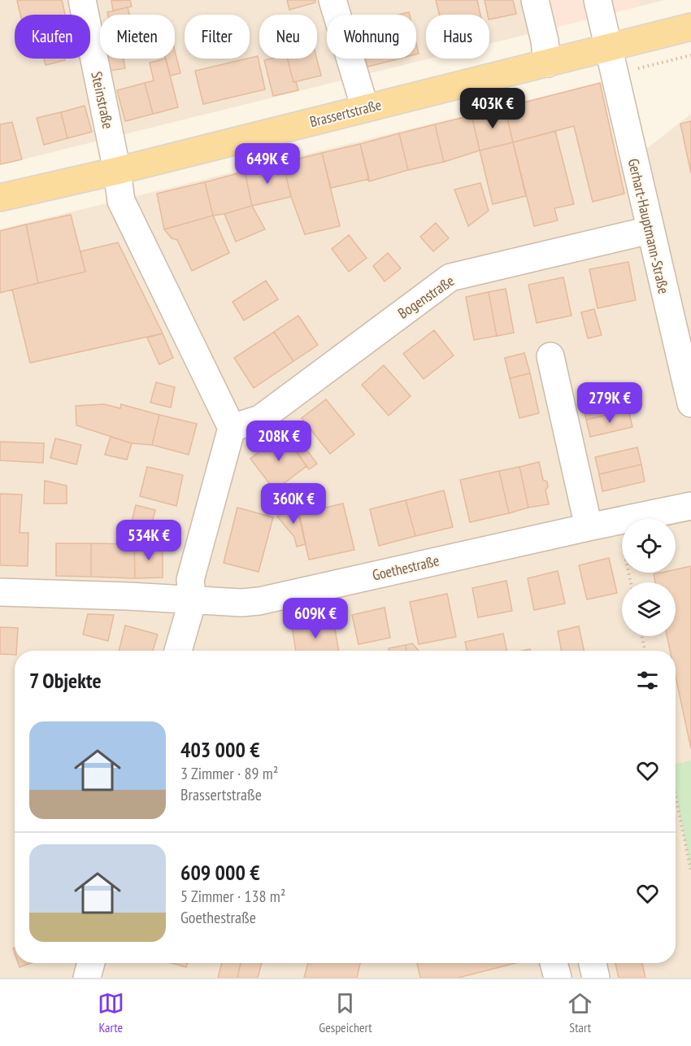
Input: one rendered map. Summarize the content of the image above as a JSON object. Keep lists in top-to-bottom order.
{
  "streets": {
    "main road": ["Brassertstraße"],
    "street": [
      "Steinstraße",
      "Gerhart-Hauptmann-Straße",
      "Bogenstraße",
      "Goethestraße"
    ]
  },
  "crossings": [
    ["Steinstraße", "Brassertstraße"],
    ["Brassertstraße", "Gerhart-Hauptmann-Straße"],
    ["Gerhart-Hauptmann-Straße", "Bogenstraße"]
  ],
  "page": {
    "chip": [
      "Kaufen",
      "Mieten",
      "Filter",
      "Neu",
      "Wohnung",
      "Haus"
    ],
    "price": [
      "403K €",
      "649K €",
      "279K €",
      "208K €",
      "360K €",
      "534K €",
      "609K €"
    ],
    "heading": "7 Objekte",
    "list": [
      {
        "name": "403 000 €",
        "note": "3 Zimmer · 89 m² · Brassertstraße"
      },
      {
        "name": "609 000 €",
        "note": "5 Zimmer · 138 m² · Goethestraße"
      }
    ],
    "tabs": ["Karte", "Gespeichert", "Start"]
  }
}
